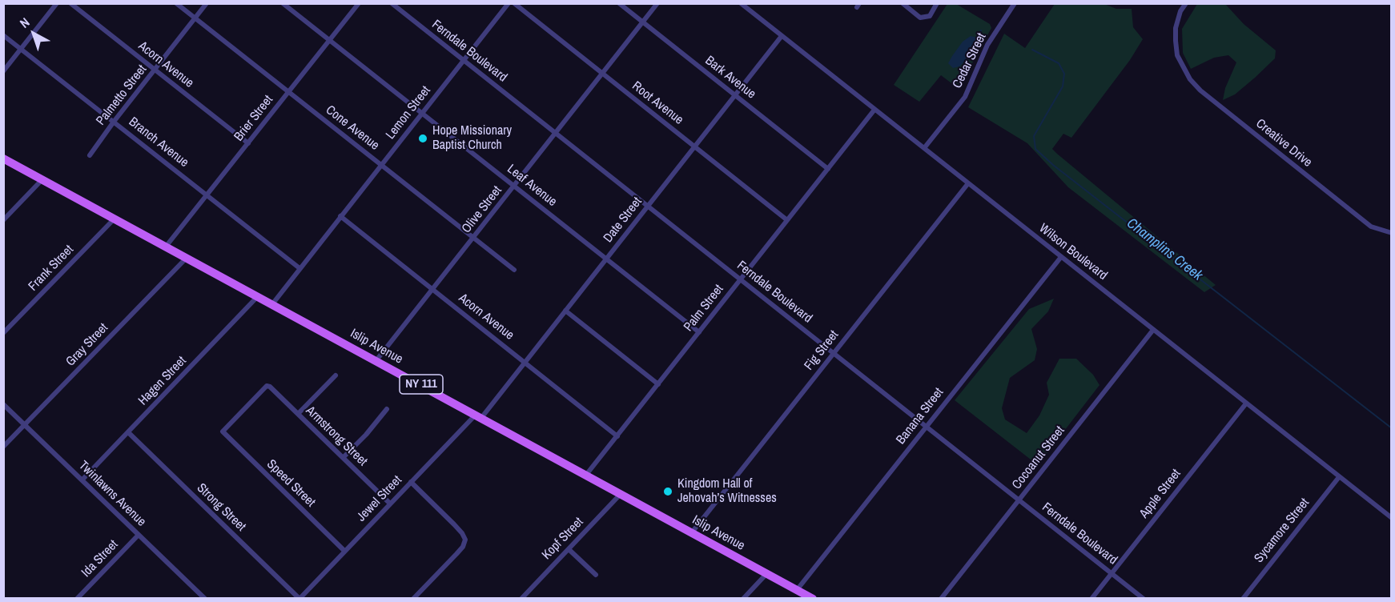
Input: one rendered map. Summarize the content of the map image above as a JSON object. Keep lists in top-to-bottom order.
{
  "streets": {
    "main road": ["Islip Avenue", "NY 111"],
    "street": [
      "Ferndale Boulevard",
      "Cedar Street",
      "Acorn Avenue",
      "Bark Avenue",
      "Palmetto Street",
      "Root Avenue",
      "Lemon Street",
      "Brier Street",
      "Cone Avenue",
      "Branch Avenue",
      "Creative Drive",
      "Leaf Avenue",
      "Olive Street",
      "Date Street",
      "Wilson Boulevard",
      "Frank Street",
      "Palm Street",
      "Gray Street",
      "Fig Street",
      "Hagen Street",
      "Banana Street",
      "Armstrong Street",
      "Cocoanut Street",
      "Speed Street",
      "Twinlawns Avenue",
      "Apple Street",
      "Jewel Street",
      "Strong Street",
      "Sycamore Street",
      "Kopf Street",
      "Ida Street"
    ]
  },
  "crossings": [
    ["Ferndale Boulevard", "Lemon Street"],
    ["Ferndale Boulevard", "Olive Street"],
    ["Ferndale Boulevard", "Date Street"],
    ["Ferndale Boulevard", "Palm Street"],
    ["Ferndale Boulevard", "Fig Street"],
    ["Ferndale Boulevard", "Banana Street"],
    ["Ferndale Boulevard", "Cocoanut Street"],
    ["Ferndale Boulevard", "Apple Street"],
    ["Cedar Street", "Wilson Boulevard"],
    ["Acorn Avenue", "Palmetto Street"],
    ["Acorn Avenue", "Lemon Street"],
    ["Acorn Avenue", "Brier Street"],
    ["Acorn Avenue", "Olive Street"],
    ["Acorn Avenue", "Date Street"],
    ["Acorn Avenue", "Palm Street"],
    ["Bark Avenue", "Olive Street"],
    ["Bark Avenue", "Date Street"],
    ["Bark Avenue", "Palm Street"],
    ["Palmetto Street", "Cone Avenue"],
    ["Palmetto Street", "Branch Avenue"],
    ["Root Avenue", "Olive Street"],
    ["Root Avenue", "Date Street"],
    ["Root Avenue", "Palm Street"],
    ["Lemon Street", "Cone Avenue"],
    ["Lemon Street", "Branch Avenue"],
    ["Lemon Street", "Leaf Avenue"],
    ["Lemon Street", "Islip Avenue"],
    ["Brier Street", "Cone Avenue"],
    ["Brier Street", "Branch Avenue"],
    ["Brier Street", "Leaf Avenue"],
    ["Brier Street", "Islip Avenue"],
    ["Cone Avenue", "Olive Street"],
    ["Leaf Avenue", "Olive Street"],
    ["Leaf Avenue", "Date Street"],
    ["Leaf Avenue", "Palm Street"],
    ["Olive Street", "Islip Avenue"],
    ["Date Street", "Wilson Boulevard"],
    ["Date Street", "Islip Avenue"],
    ["Date Street", "Jewel Street"],
    ["Wilson Boulevard", "Palm Street"],
    ["Wilson Boulevard", "Fig Street"],
    ["Wilson Boulevard", "Banana Street"],
    ["Wilson Boulevard", "Cocoanut Street"],
    ["Wilson Boulevard", "Apple Street"],
    ["Wilson Boulevard", "Sycamore Street"],
    ["Frank Street", "Islip Avenue"],
    ["Palm Street", "Islip Avenue"],
    ["Gray Street", "Islip Avenue"],
    ["Gray Street", "Twinlawns Avenue"],
    ["Islip Avenue", "Fig Street"],
    ["Islip Avenue", "Hagen Street"],
    ["Islip Avenue", "Banana Street"],
    ["Islip Avenue", "Jewel Street"],
    ["Islip Avenue", "Kopf Street"],
    ["Hagen Street", "Twinlawns Avenue"],
    ["Hagen Street", "Strong Street"],
    ["Armstrong Street", "Speed Street"],
    ["Armstrong Street", "Jewel Street"],
    ["Speed Street", "Jewel Street"],
    ["Twinlawns Avenue", "Ida Street"],
    ["Jewel Street", "Strong Street"]
  ],
  "water": ["Champlins Creek"],
  "places": ["Hope Missionary Baptist Church", "Kingdom Hall of Jehovah’s Witnesses"],
  "north": "top left"
}
